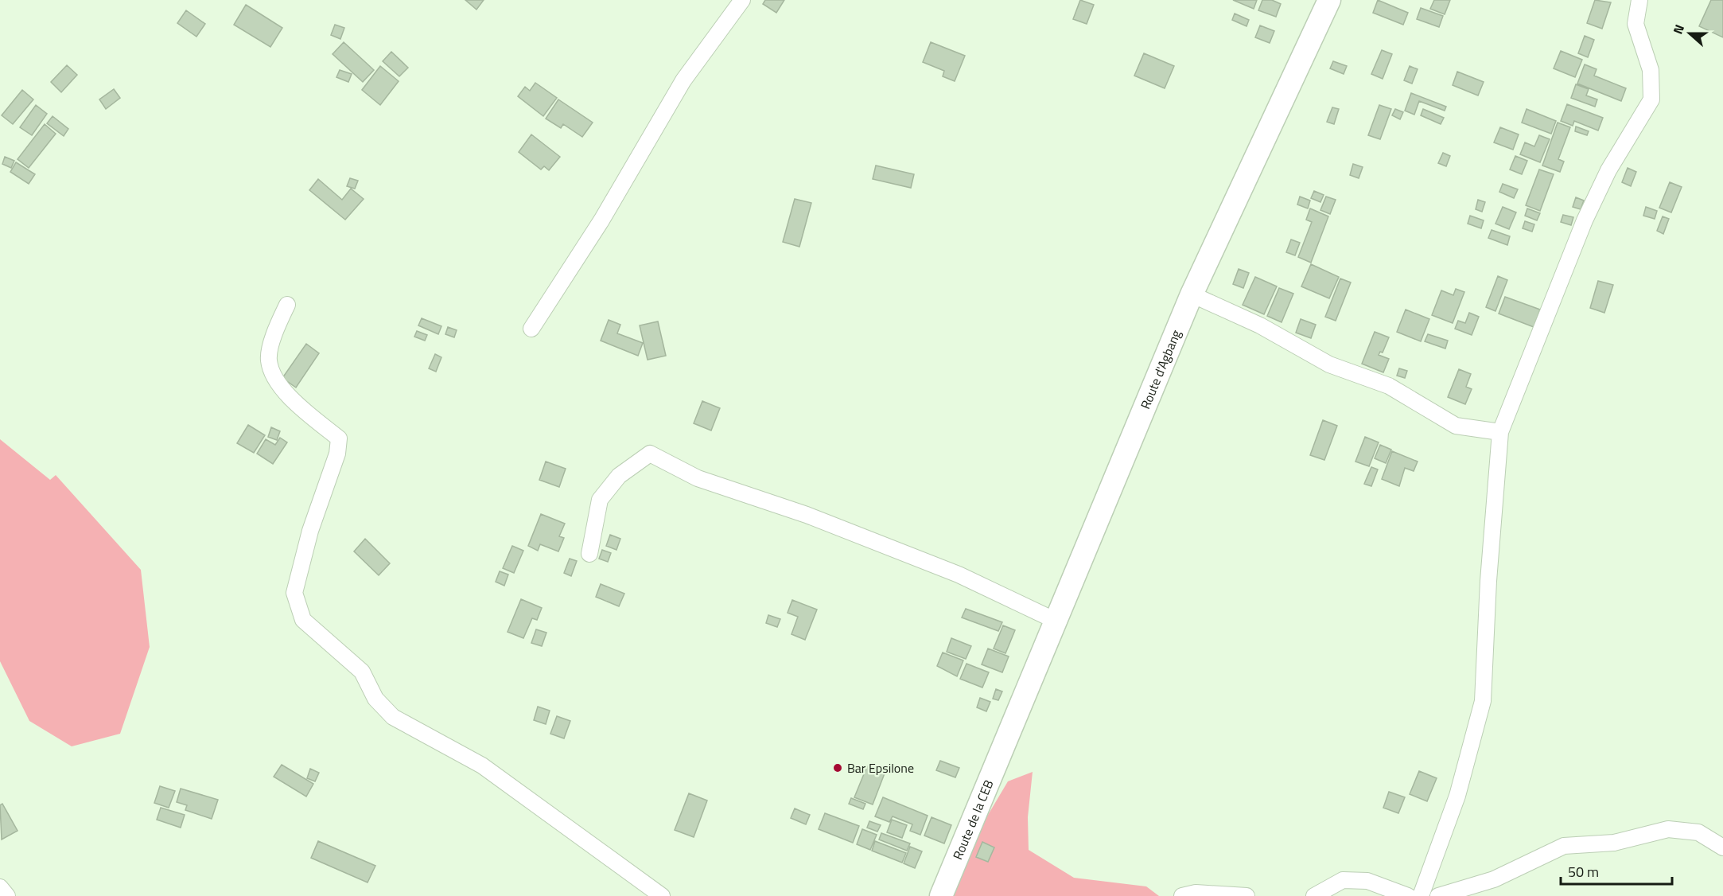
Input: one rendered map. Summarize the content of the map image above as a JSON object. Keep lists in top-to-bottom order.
{
  "streets": {
    "main road": ["Route d'Agbang", "Route de la CEB"]
  },
  "crossings": [
    ["Route d'Agbang", "Route de la CEB"]
  ],
  "places": ["Bar Epsilone"],
  "scale_bar": "50 m",
  "north": "left"
}
